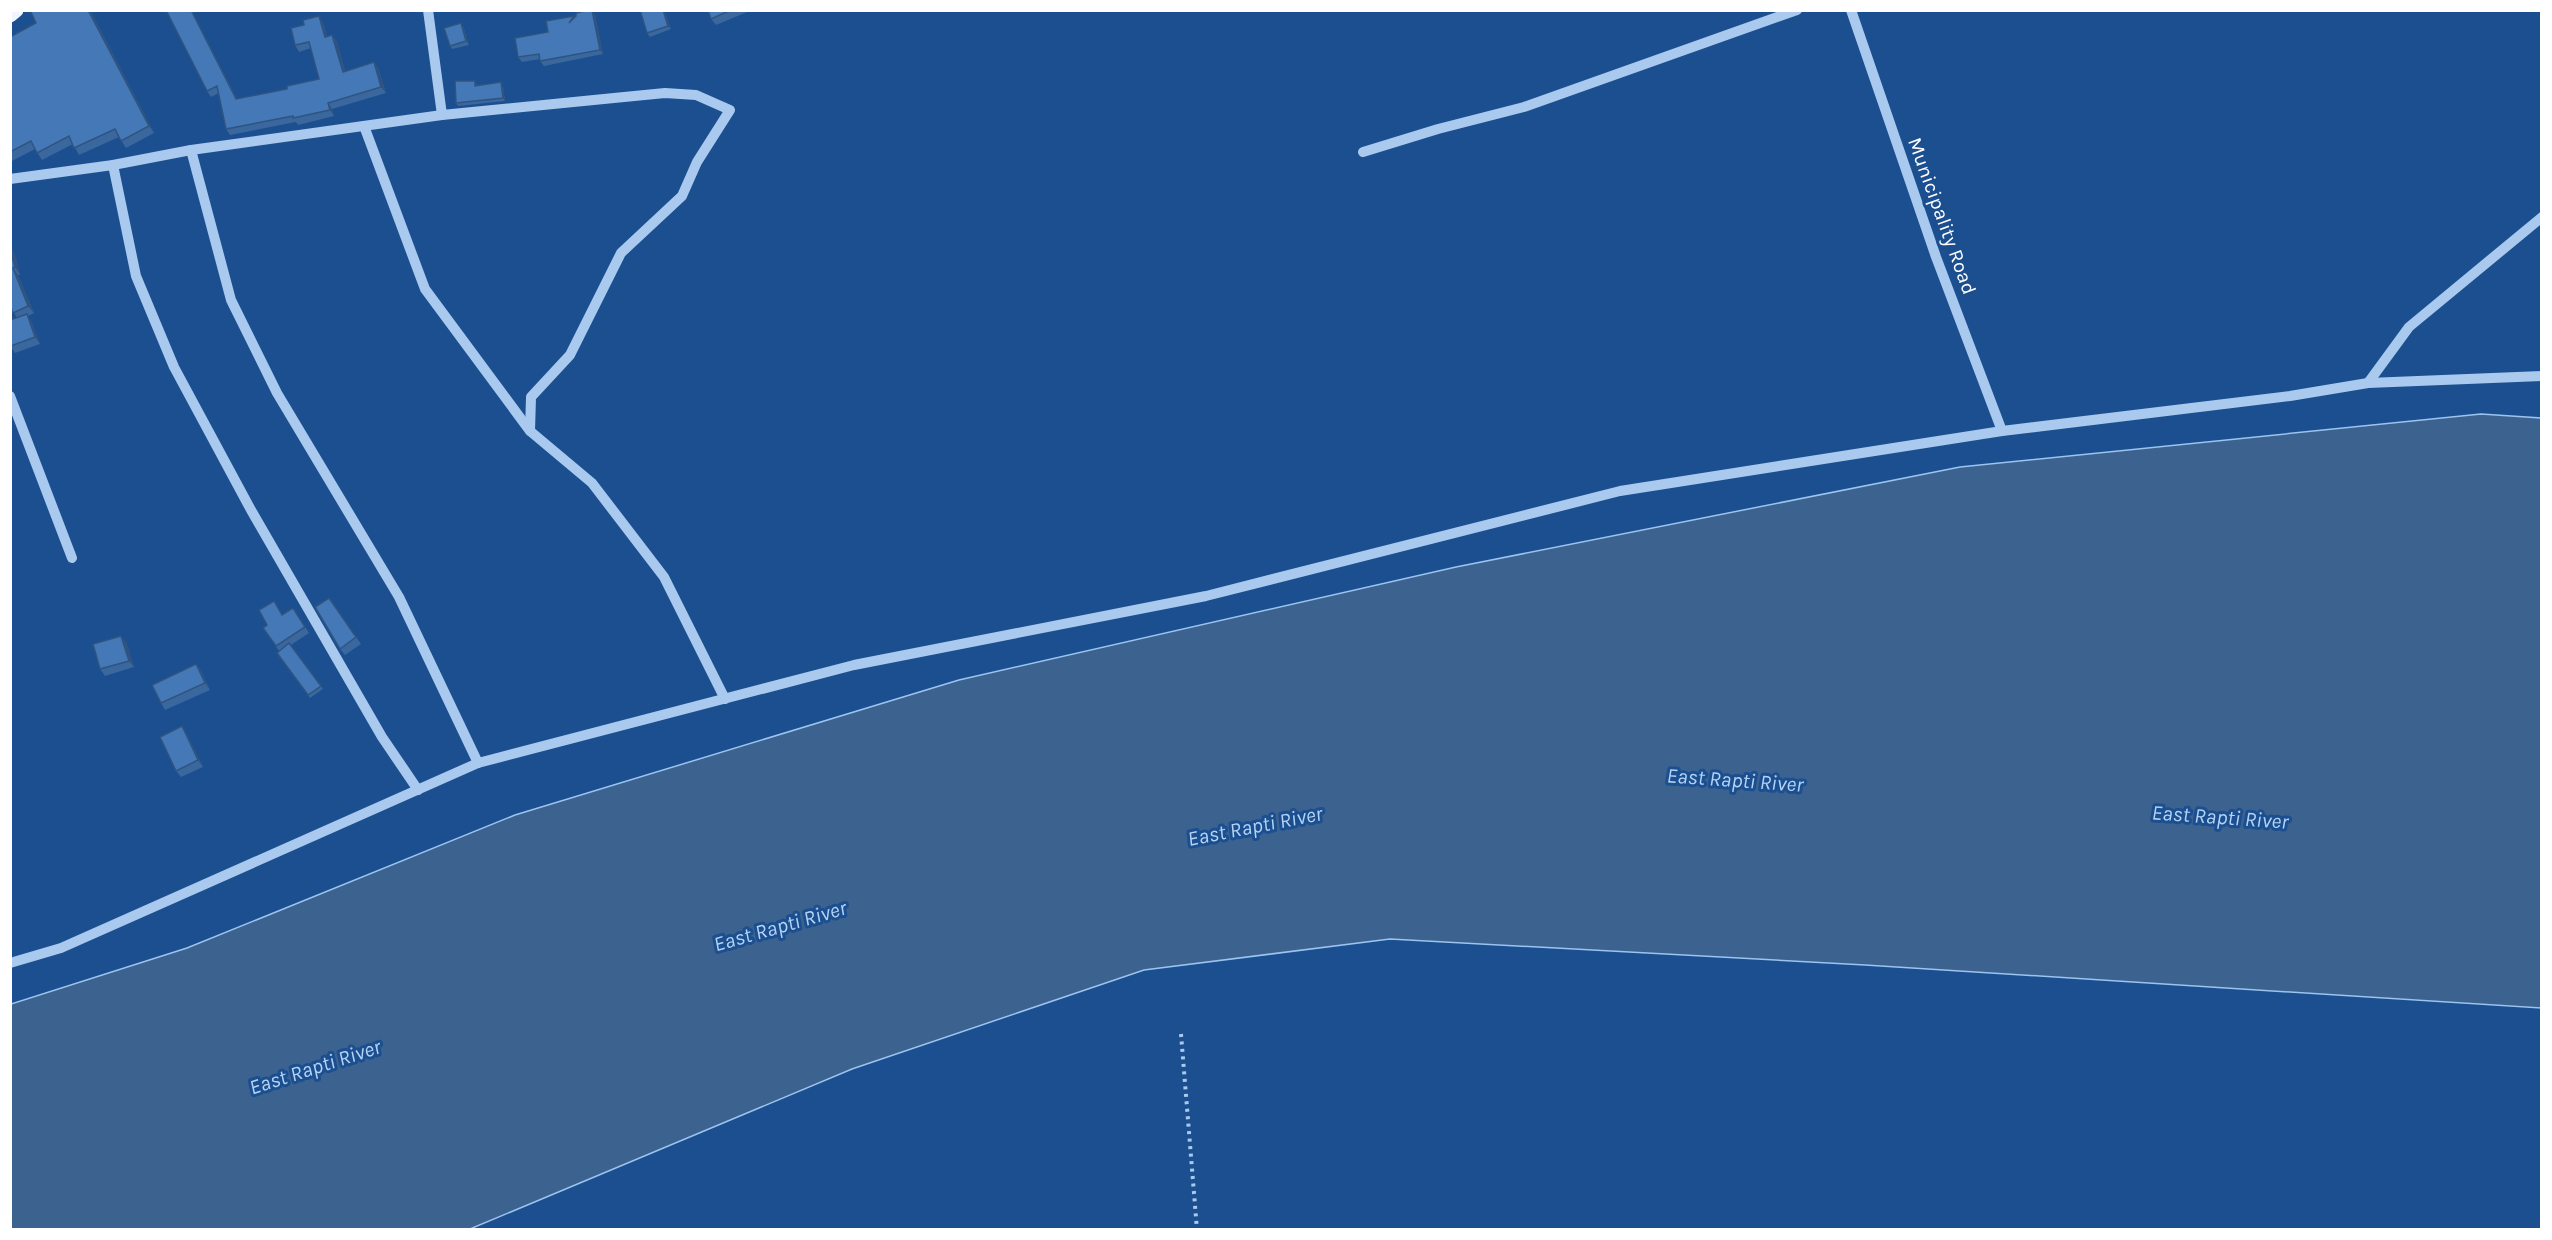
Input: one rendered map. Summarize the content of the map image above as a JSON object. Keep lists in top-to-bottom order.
{
  "streets": {
    "street": ["Municipality Road"]
  },
  "water": ["East Rapti River"]
}
